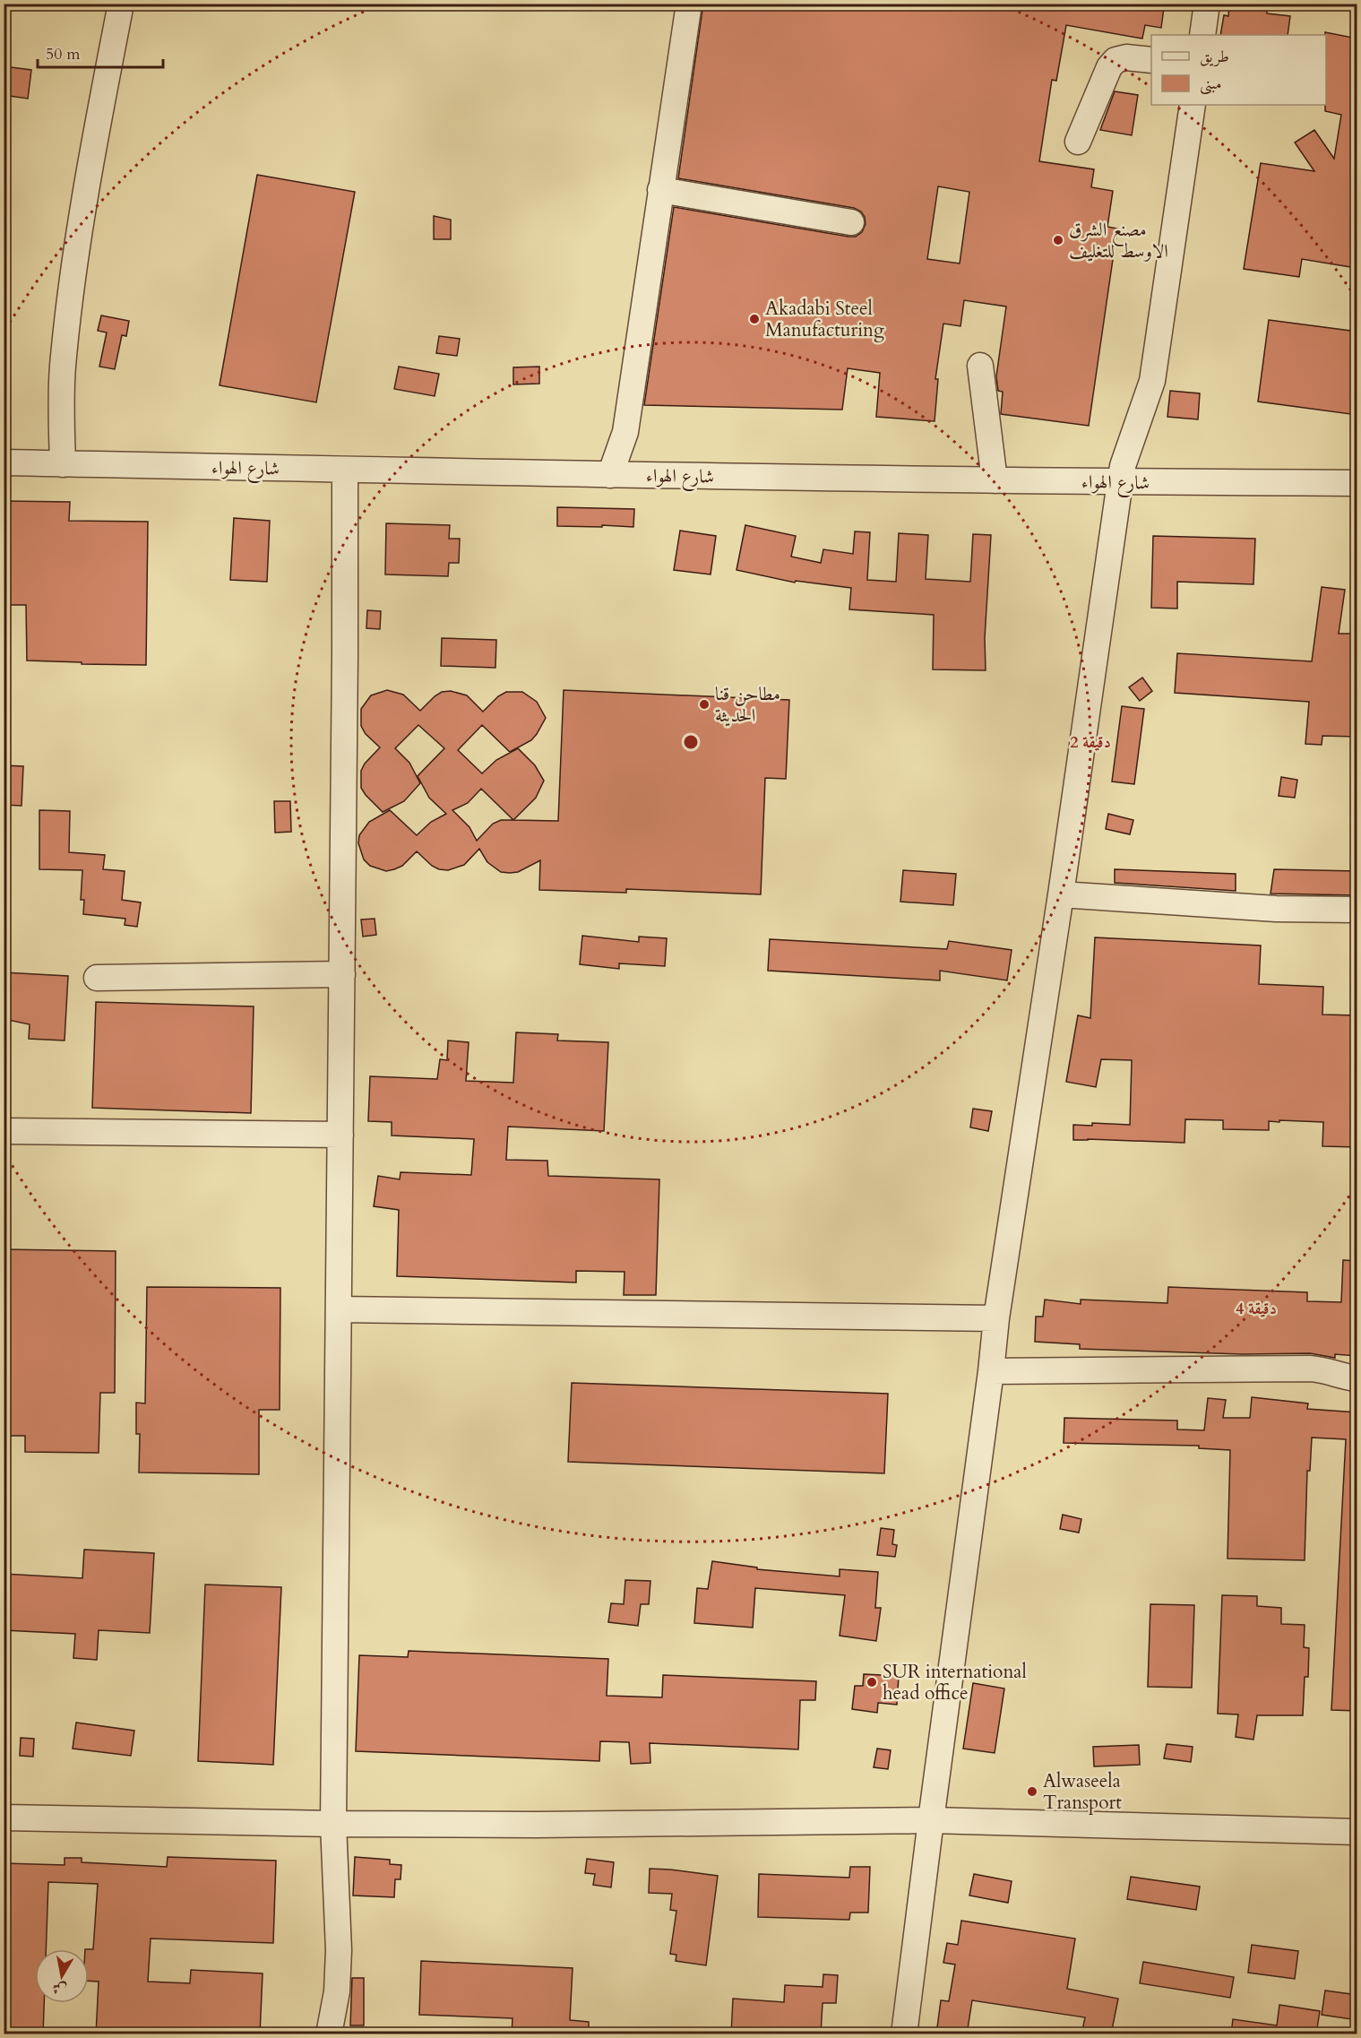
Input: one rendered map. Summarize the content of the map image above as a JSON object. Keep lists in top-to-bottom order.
{
  "streets": {
    "street": ["شارع الهواء"]
  },
  "places": [
    "مصنع الشرق الاوسط للتغليف",
    "Akadabi Steel Manufacturing",
    "مطاحن قنا الحديثة",
    "SUR international head office",
    "Alwaseela Transport"
  ],
  "legend": ["طريق", "مبنى"],
  "scale_bar": "50 m",
  "north": "bottom",
  "rings": ["2 دقيقة", "4 دقيقة"]
}
